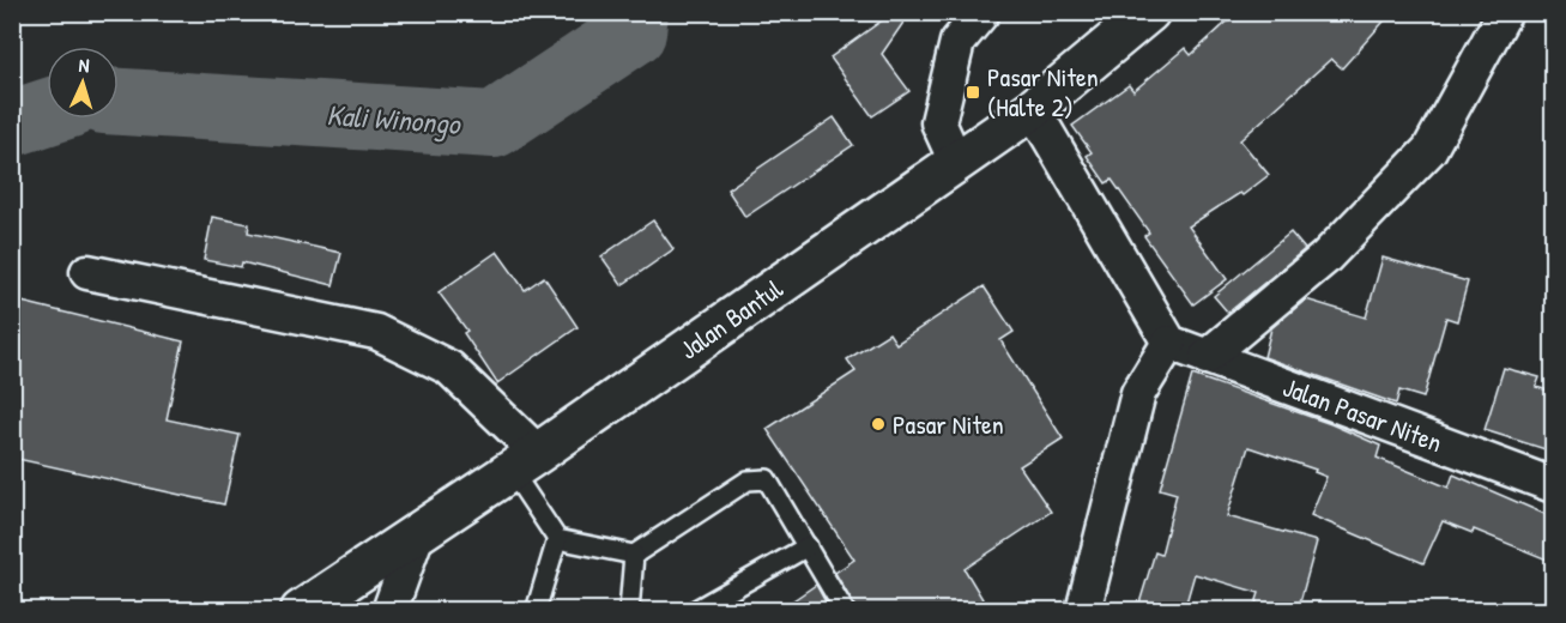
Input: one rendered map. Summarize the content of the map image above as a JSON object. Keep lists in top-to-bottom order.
{
  "streets": {
    "main road": ["Jalan Bantul"],
    "street": ["Jalan Pasar Niten"]
  },
  "water": ["Kali Winongo"],
  "places": {
    "transit": ["Pasar Niten (Halte 2)"],
    "other": ["Pasar Niten"]
  },
  "north": "top"
}
